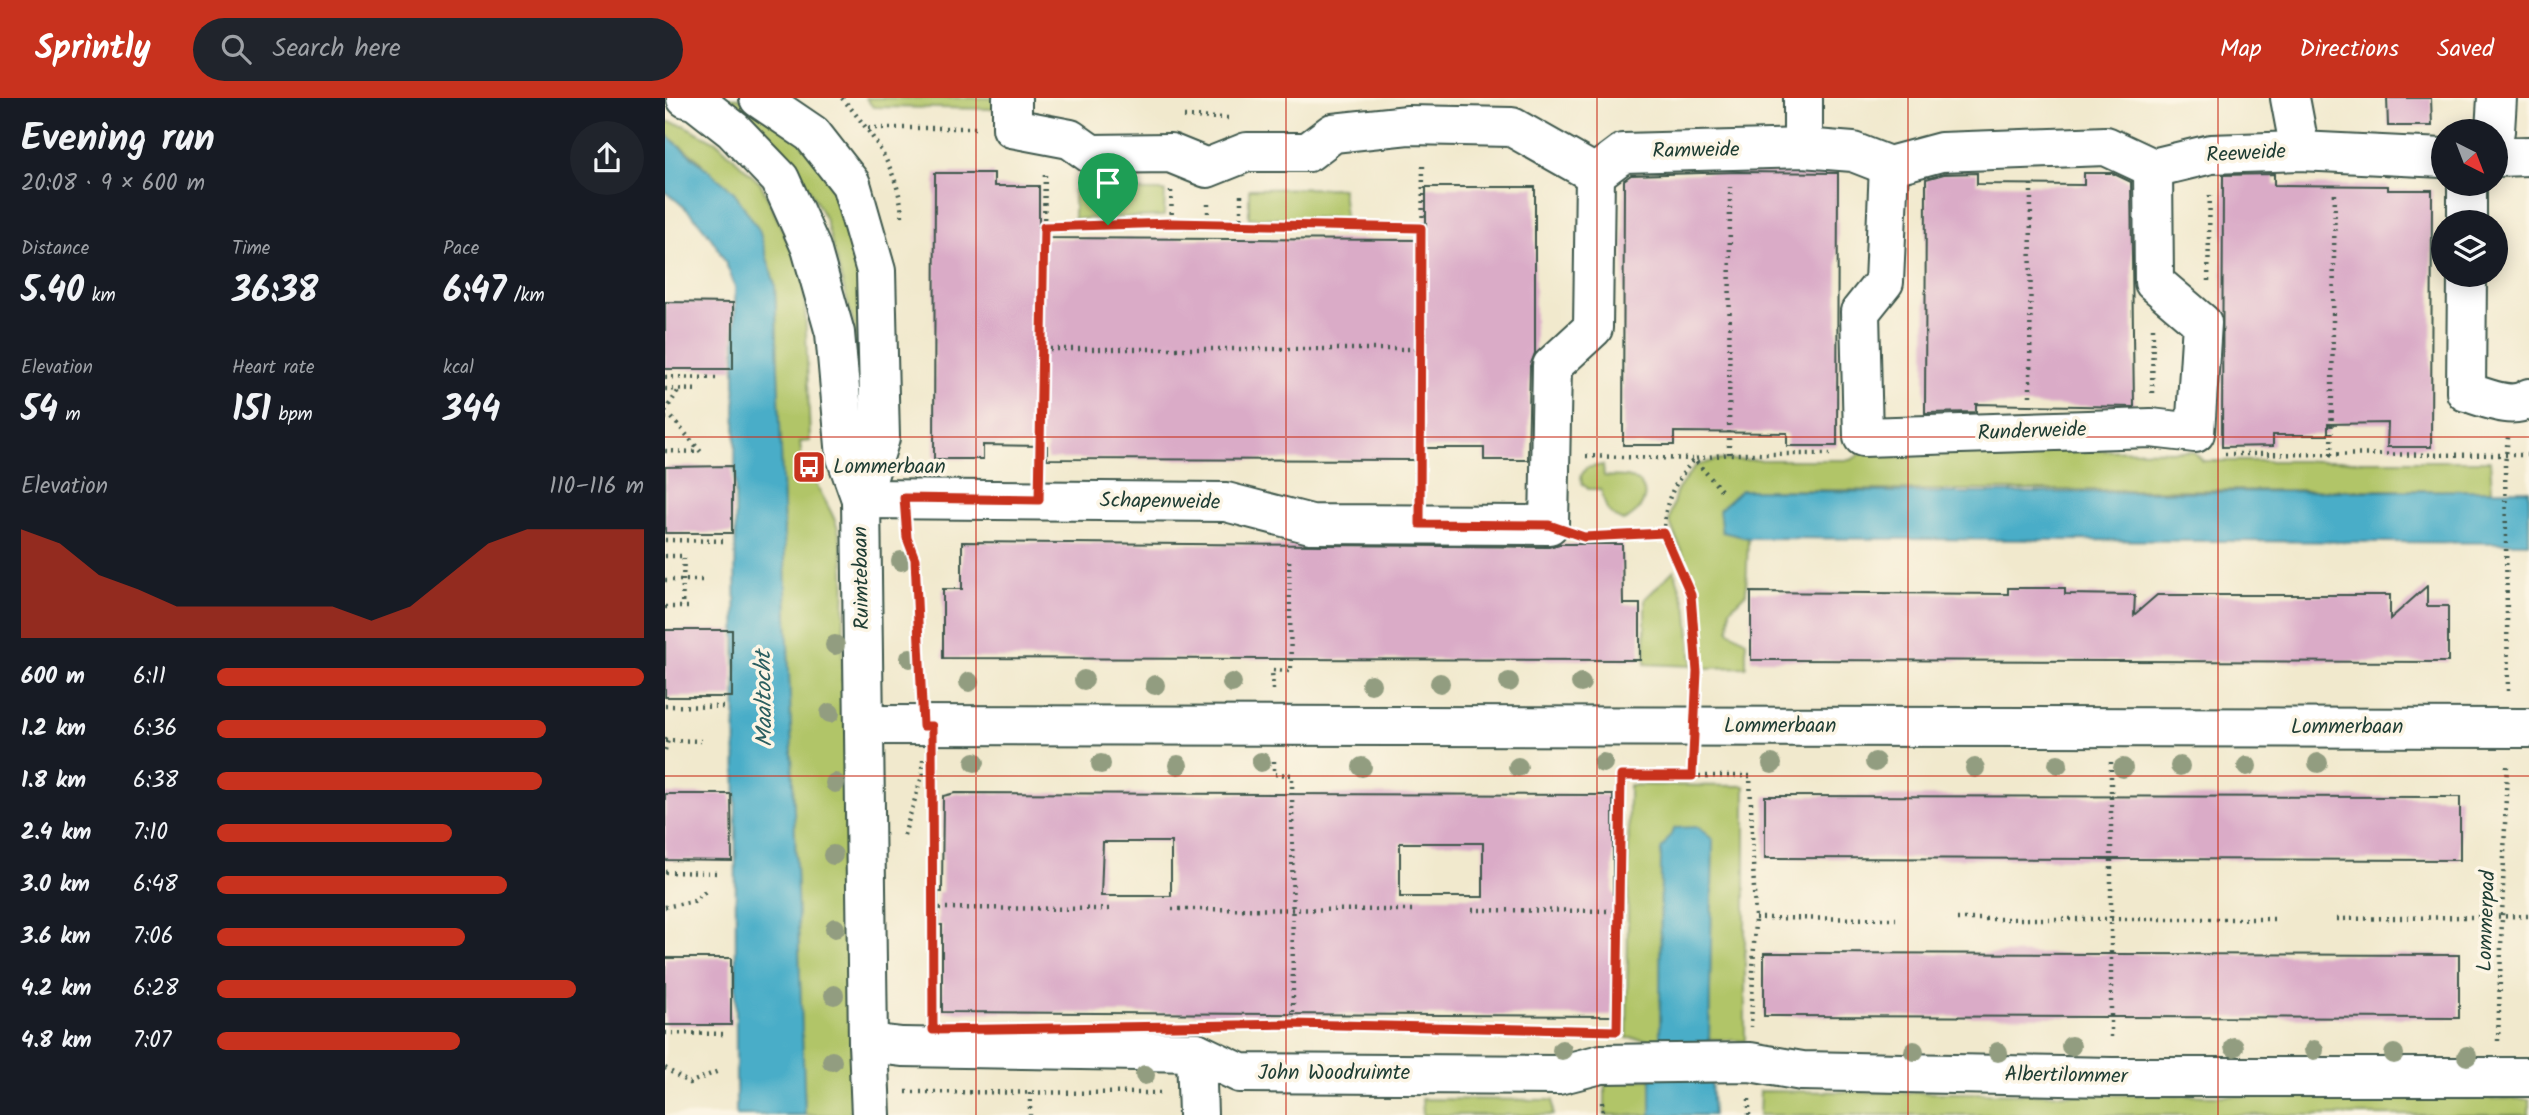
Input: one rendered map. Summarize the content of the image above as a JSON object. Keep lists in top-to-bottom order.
{
  "streets": {
    "street": [
      "Ramweide",
      "Reeweide",
      "Runderweide",
      "Schapenweide",
      "Ruimtebaan",
      "Lommerbaan",
      "John Woodruimte",
      "Albertilommer"
    ],
    "path": ["Lommerpad"]
  },
  "crossings": [
    ["Schapenweide", "Ruimtebaan"],
    ["Ruimtebaan", "Lommerbaan"],
    ["Ruimtebaan", "John Woodruimte"],
    ["Lommerbaan", "Lommerpad"],
    ["Lommerpad", "Albertilommer"],
    ["John Woodruimte", "Albertilommer"]
  ],
  "water": ["Maaltocht"],
  "places": {
    "bus stop": ["Lommerbaan"]
  },
  "north": "bottom right",
  "page": {
    "header": "Sprintly",
    "search": "Search here",
    "nav": ["Map", "Directions", "Saved"],
    "heading": ["Evening run", "20:08 · 9 × 600 m"],
    "stats": [
      ["Distance", "5.40 km"],
      ["Time", "36:38"],
      ["Pace", "6:47 /km"],
      ["Elevation", "54 m"],
      ["Heart rate", "151 bpm"],
      ["kcal", "344"]
    ],
    "chart": ["Elevation", "110–116 m"],
    "list": [
      {
        "name": "600 m",
        "note": "6:11"
      },
      {
        "name": "1.2 km",
        "note": "6:36"
      },
      {
        "name": "1.8 km",
        "note": "6:38"
      },
      {
        "name": "2.4 km",
        "note": "7:10"
      },
      {
        "name": "3.0 km",
        "note": "6:48"
      },
      {
        "name": "3.6 km",
        "note": "7:06"
      },
      {
        "name": "4.2 km",
        "note": "6:28"
      },
      {
        "name": "4.8 km",
        "note": "7:07"
      }
    ]
  }
}
